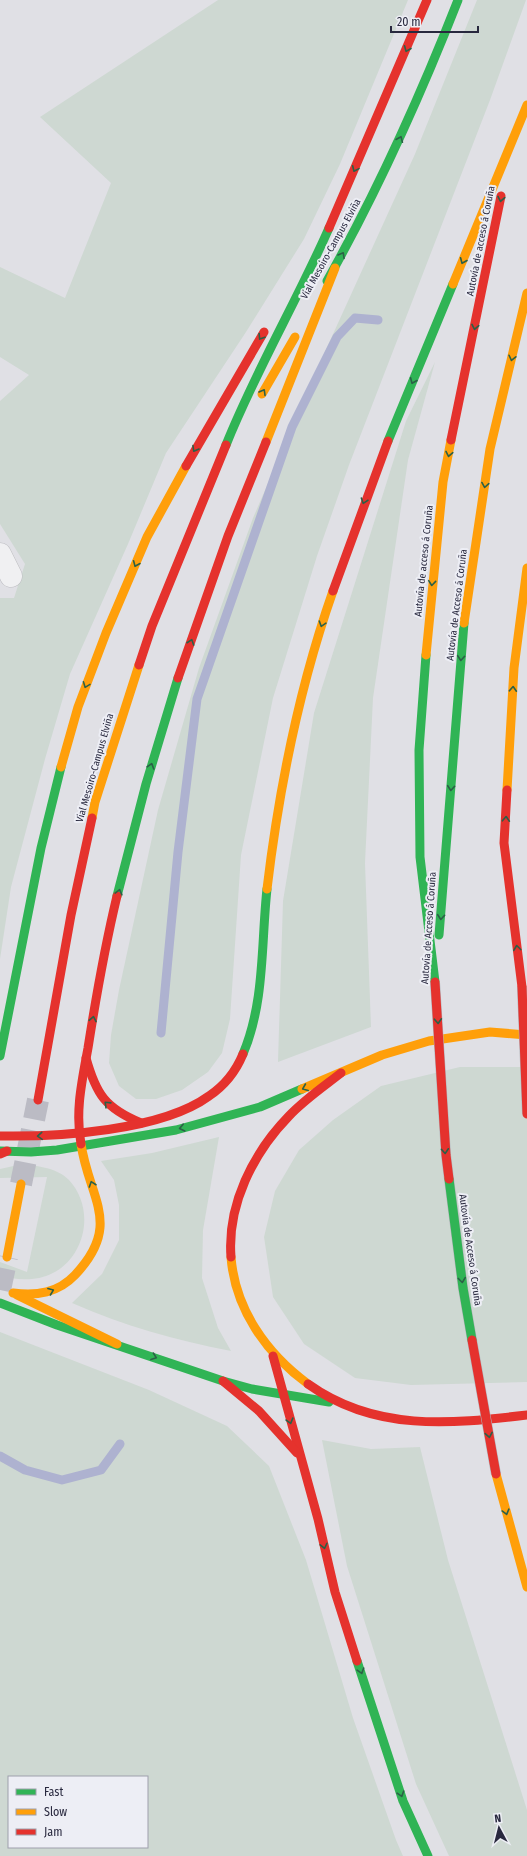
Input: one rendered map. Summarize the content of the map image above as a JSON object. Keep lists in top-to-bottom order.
{
  "streets": {
    "main road": ["Autovía de acceso á Coruña", "Vial Mesoiro-Campus Elviña", "Autovía de Acceso á Coruña"]
  },
  "crossings": [
    ["Autovía de acceso á Coruña", "Autovía de Acceso á Coruña"]
  ],
  "legend": ["Fast", "Slow", "Jam"],
  "scale_bar": "20 m",
  "north": "top"
}
